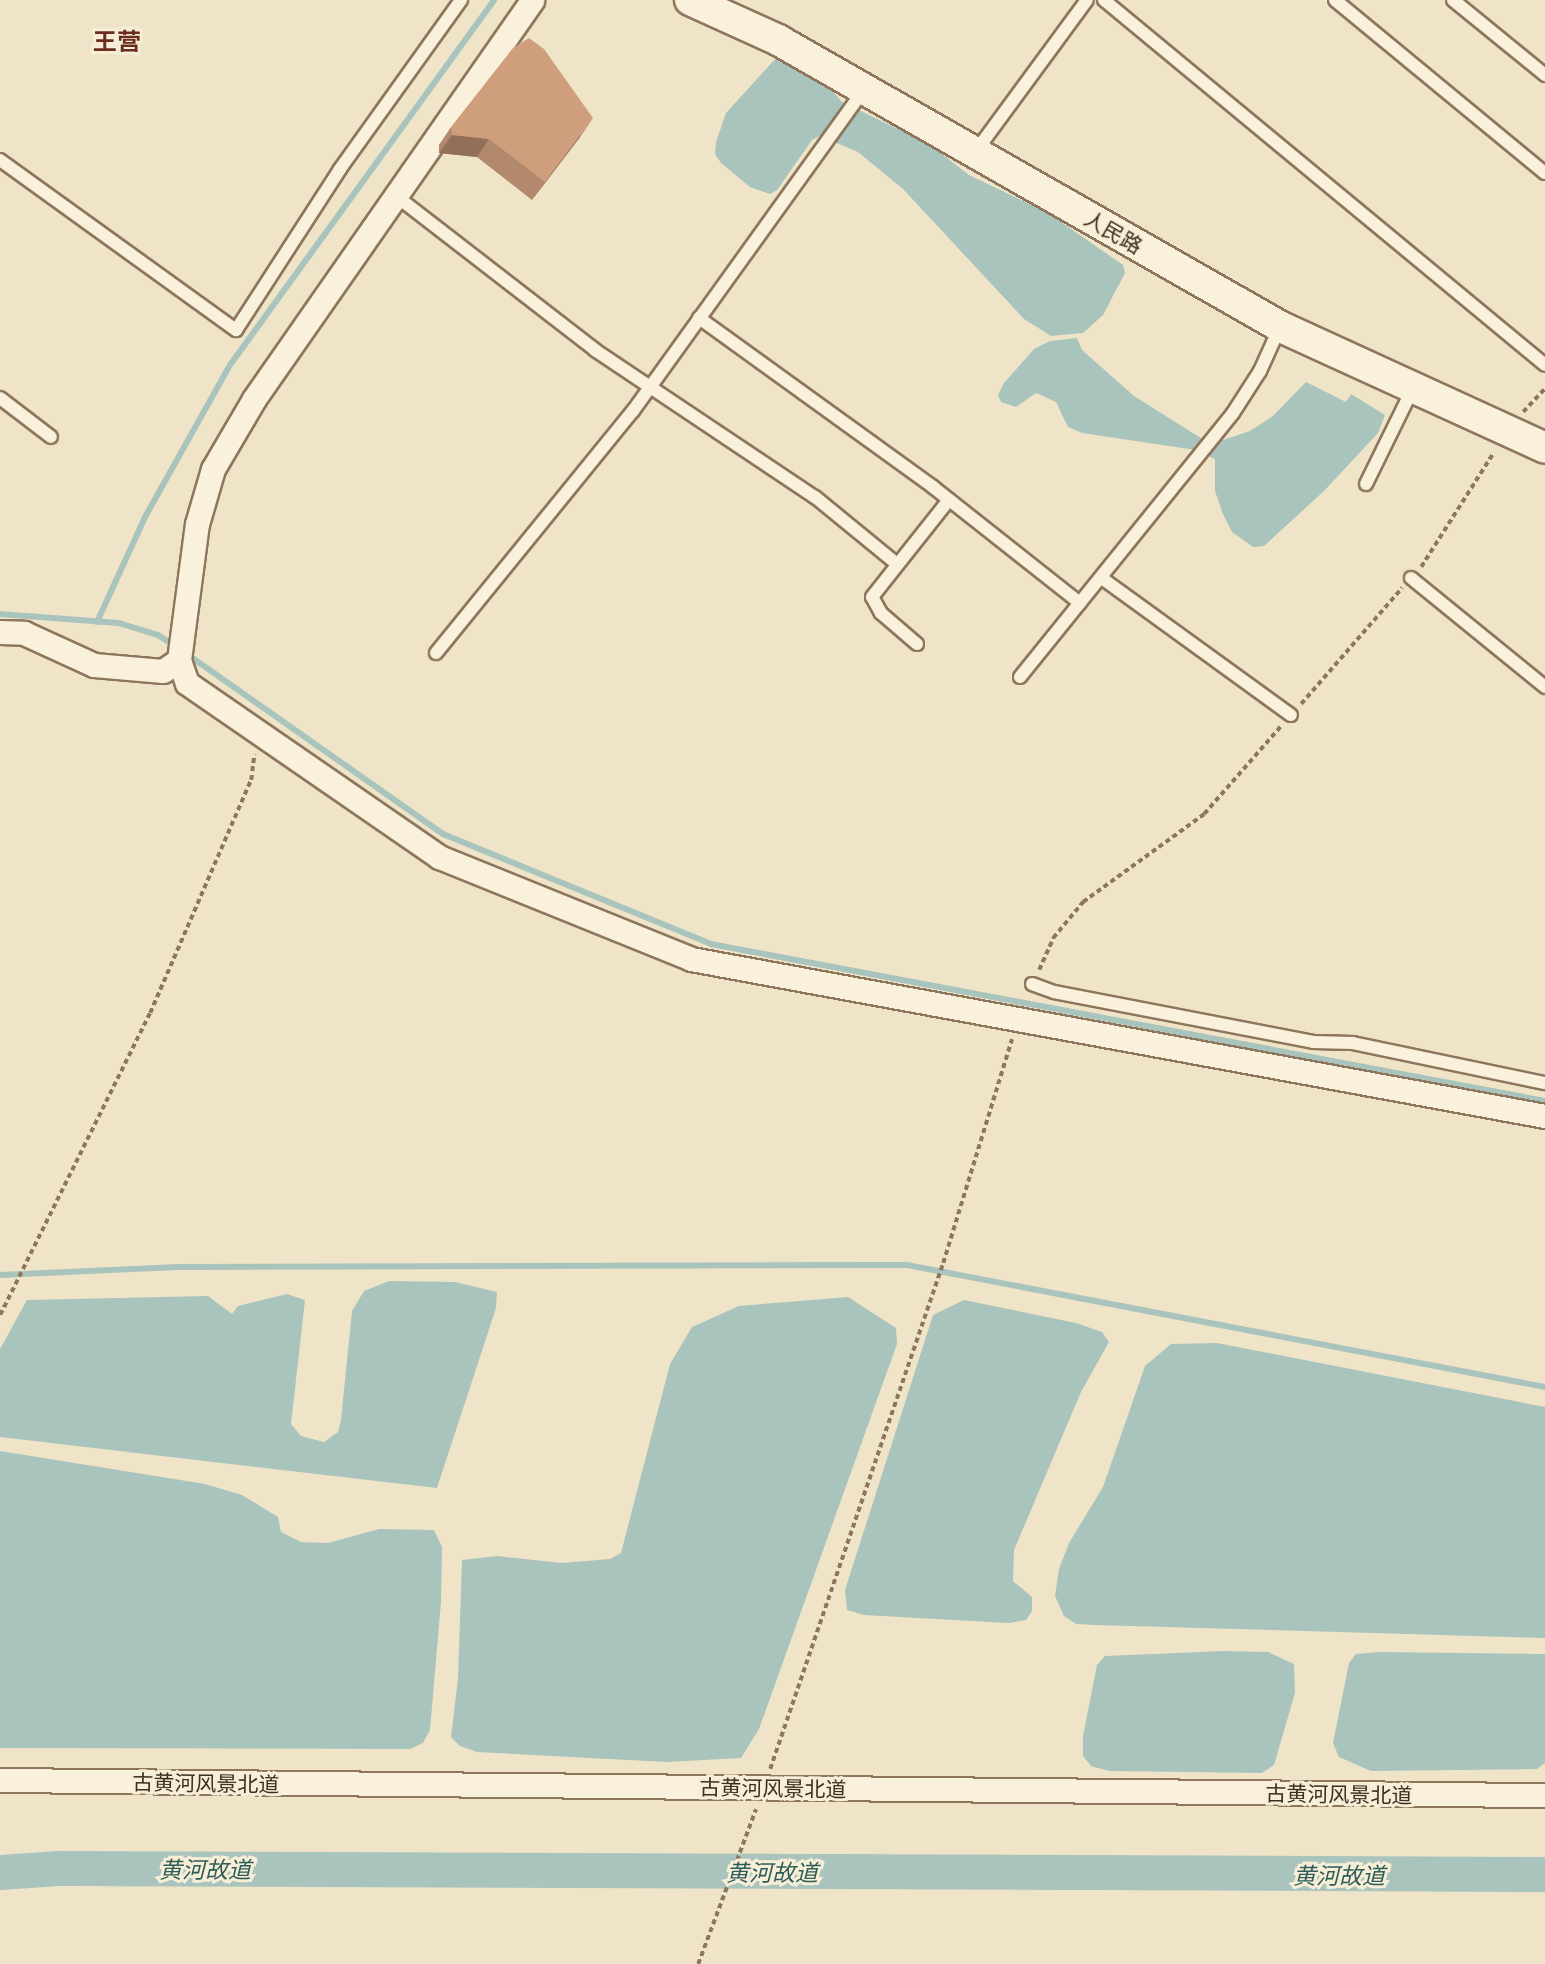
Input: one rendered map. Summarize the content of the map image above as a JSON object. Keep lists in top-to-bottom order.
{
  "streets": {
    "street": ["人民路", "古黄河风景北道"]
  },
  "districts": ["王营"],
  "water": ["黄河故道"]
}
